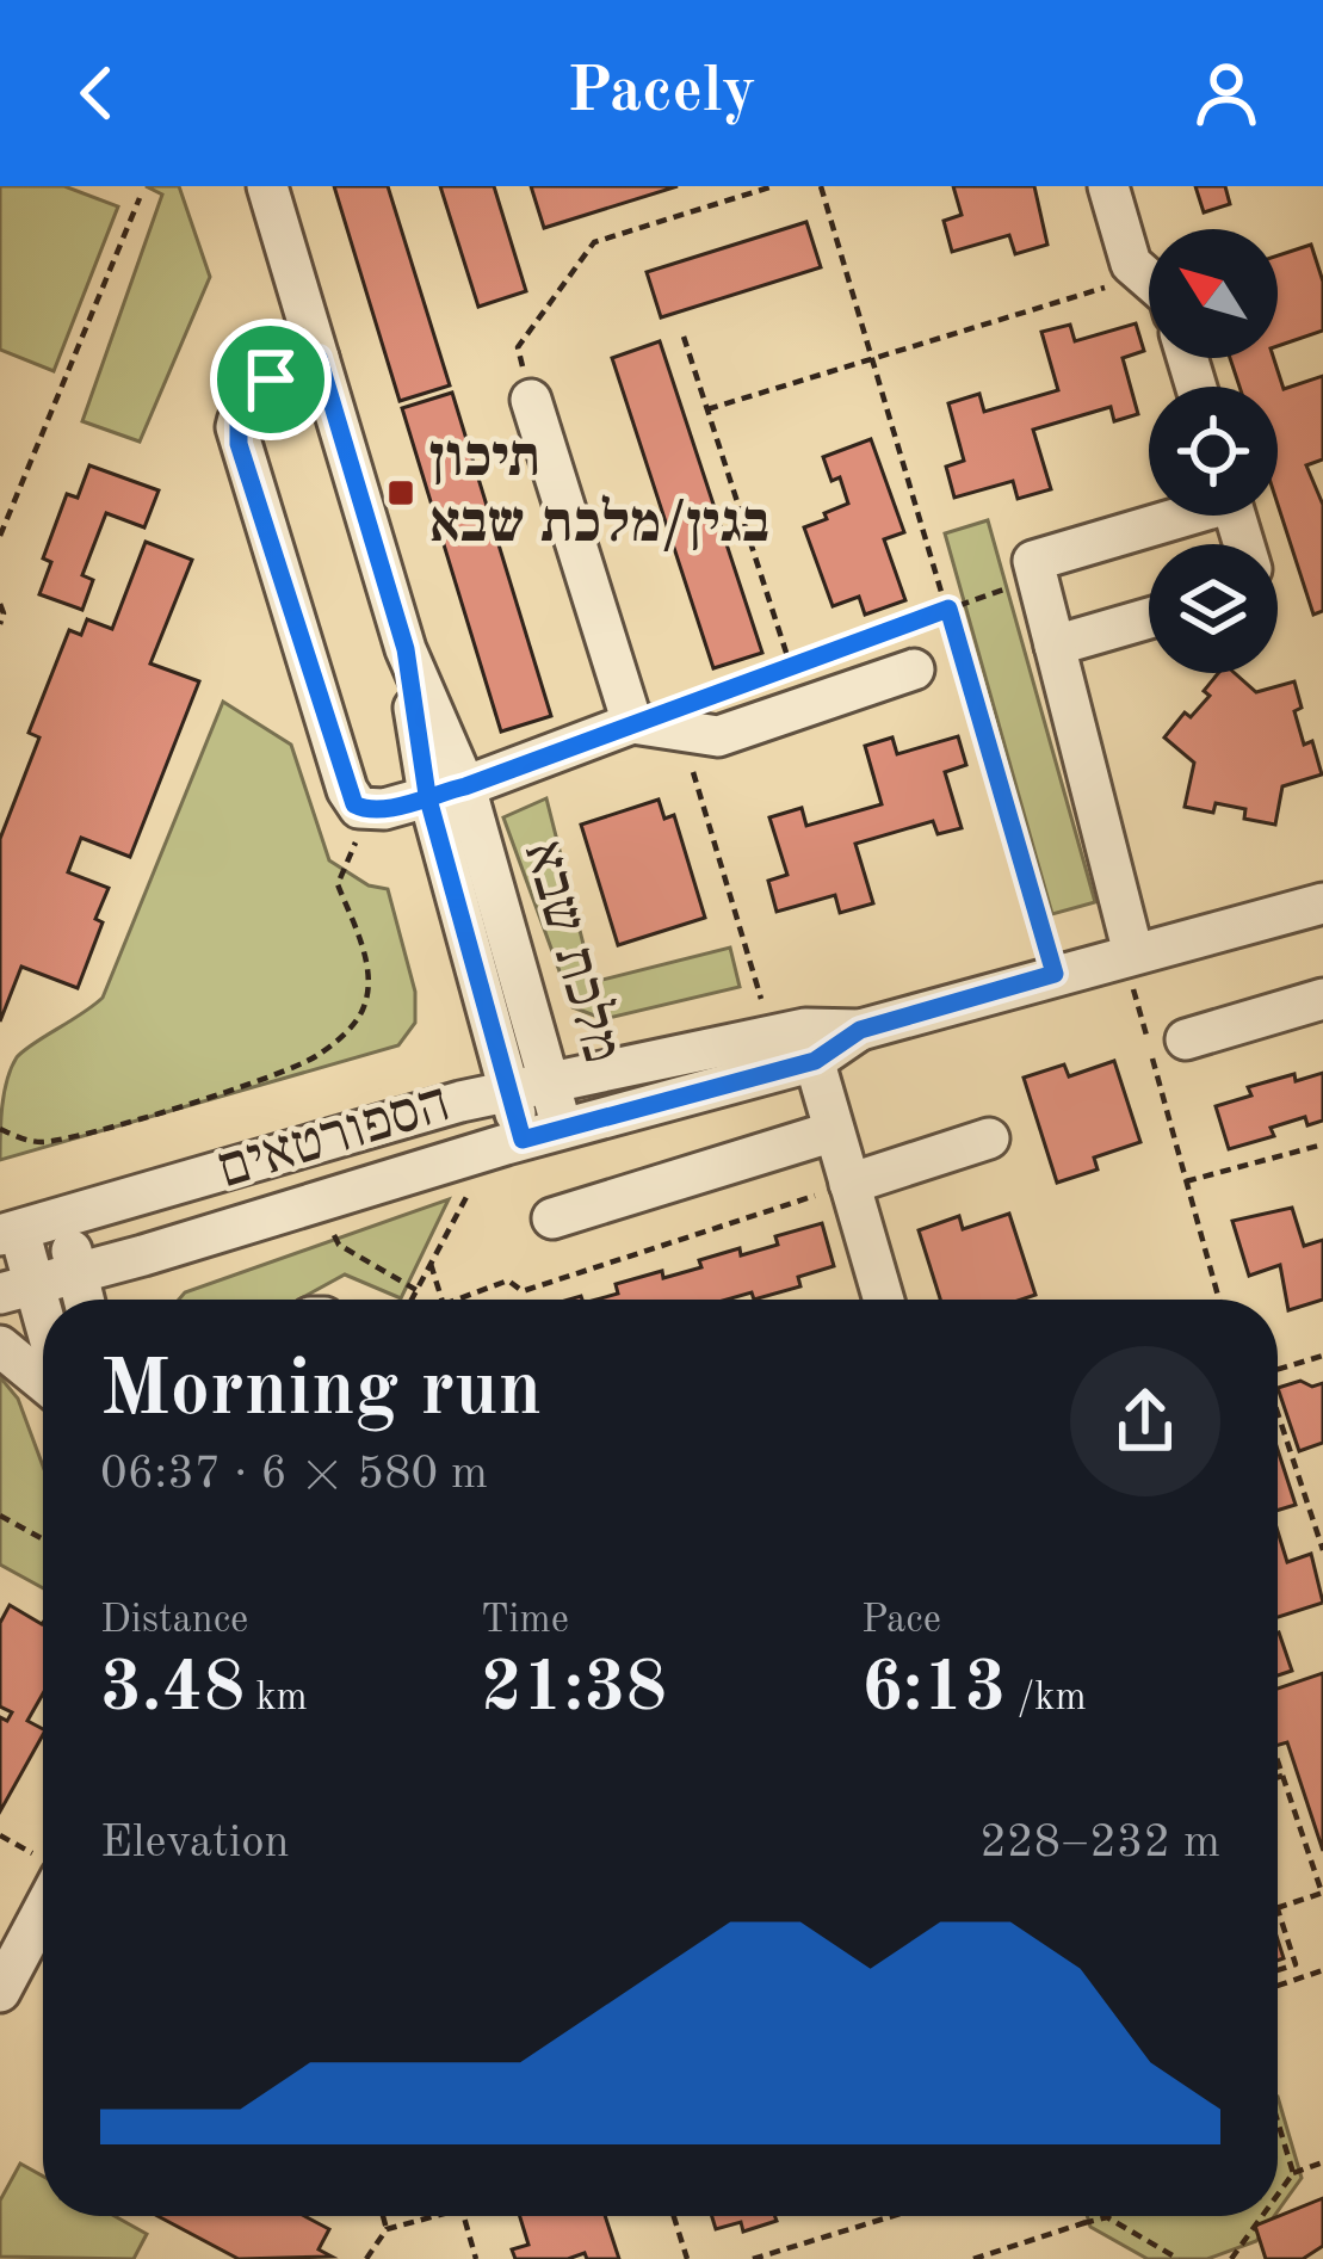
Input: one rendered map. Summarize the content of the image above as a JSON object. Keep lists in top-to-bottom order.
{
  "streets": {
    "street": ["מלכת שבא", "הספורטאים"]
  },
  "crossings": [
    ["מלכת שבא", "הספורטאים"]
  ],
  "places": {
    "transit": ["תיכון בגין/מלכת שבא"]
  },
  "north": "top left",
  "page": {
    "header": "Pacely",
    "heading": ["Morning run", "06:37 · 6 × 580 m"],
    "stats": [
      ["Distance", "3.48 km"],
      ["Time", "21:38"],
      ["Pace", "6:13 /km"]
    ],
    "chart": ["Elevation", "228–232 m"]
  }
}
